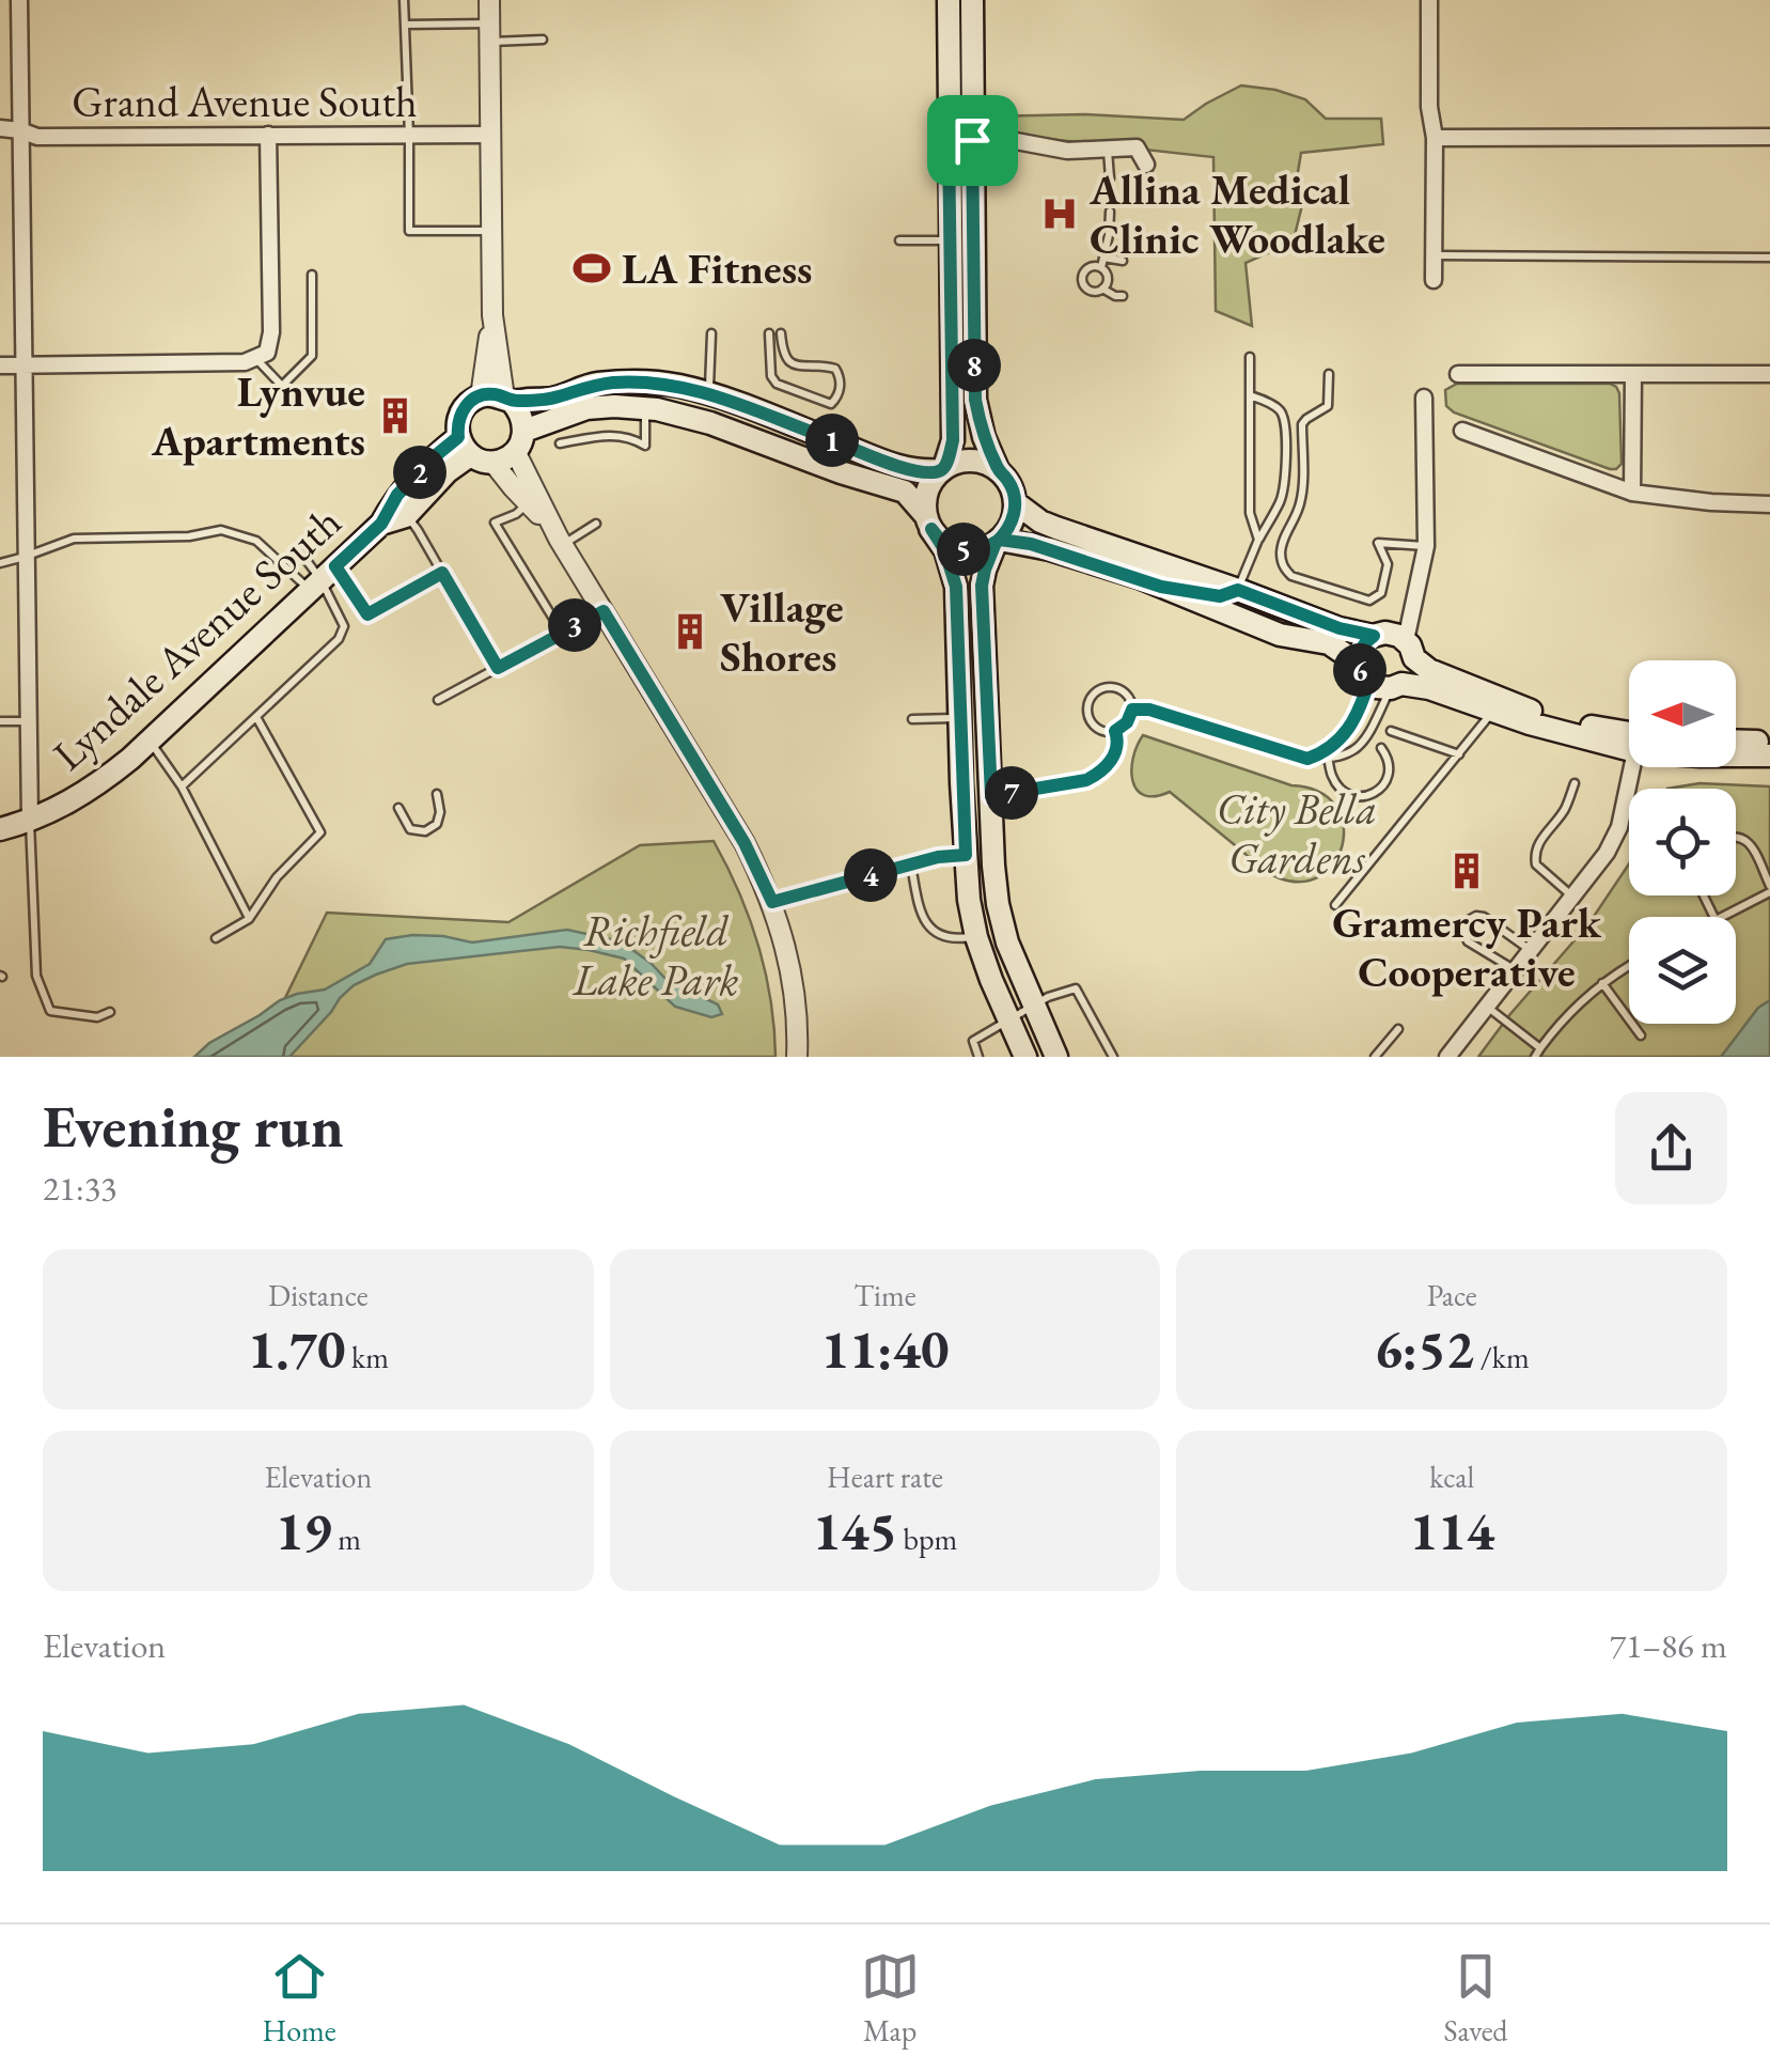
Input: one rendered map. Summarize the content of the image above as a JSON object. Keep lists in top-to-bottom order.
{
  "streets": {
    "main road": ["Lyndale Avenue South"],
    "street": ["Grand Avenue South"]
  },
  "parks": ["City Bella Gardens", "Richfield Lake Park"],
  "places": {
    "hospital": ["Allina Medical Clinic Woodlake"],
    "sports": ["LA Fitness"],
    "building": ["Lynvue Apartments", "Village Shores", "Gramercy Park Cooperative"]
  },
  "north": "left",
  "page": {
    "pins": [
      "8",
      "1",
      "2",
      "5",
      "3",
      "6",
      "7",
      "4"
    ],
    "heading": ["Evening run", "21:33"],
    "stats": [
      ["Distance", "1.70 km"],
      ["Time", "11:40"],
      ["Pace", "6:52 /km"],
      ["Elevation", "19 m"],
      ["Heart rate", "145 bpm"],
      ["kcal", "114"]
    ],
    "chart": ["Elevation", "71–86 m"],
    "tabs": ["Home", "Map", "Saved"]
  }
}
